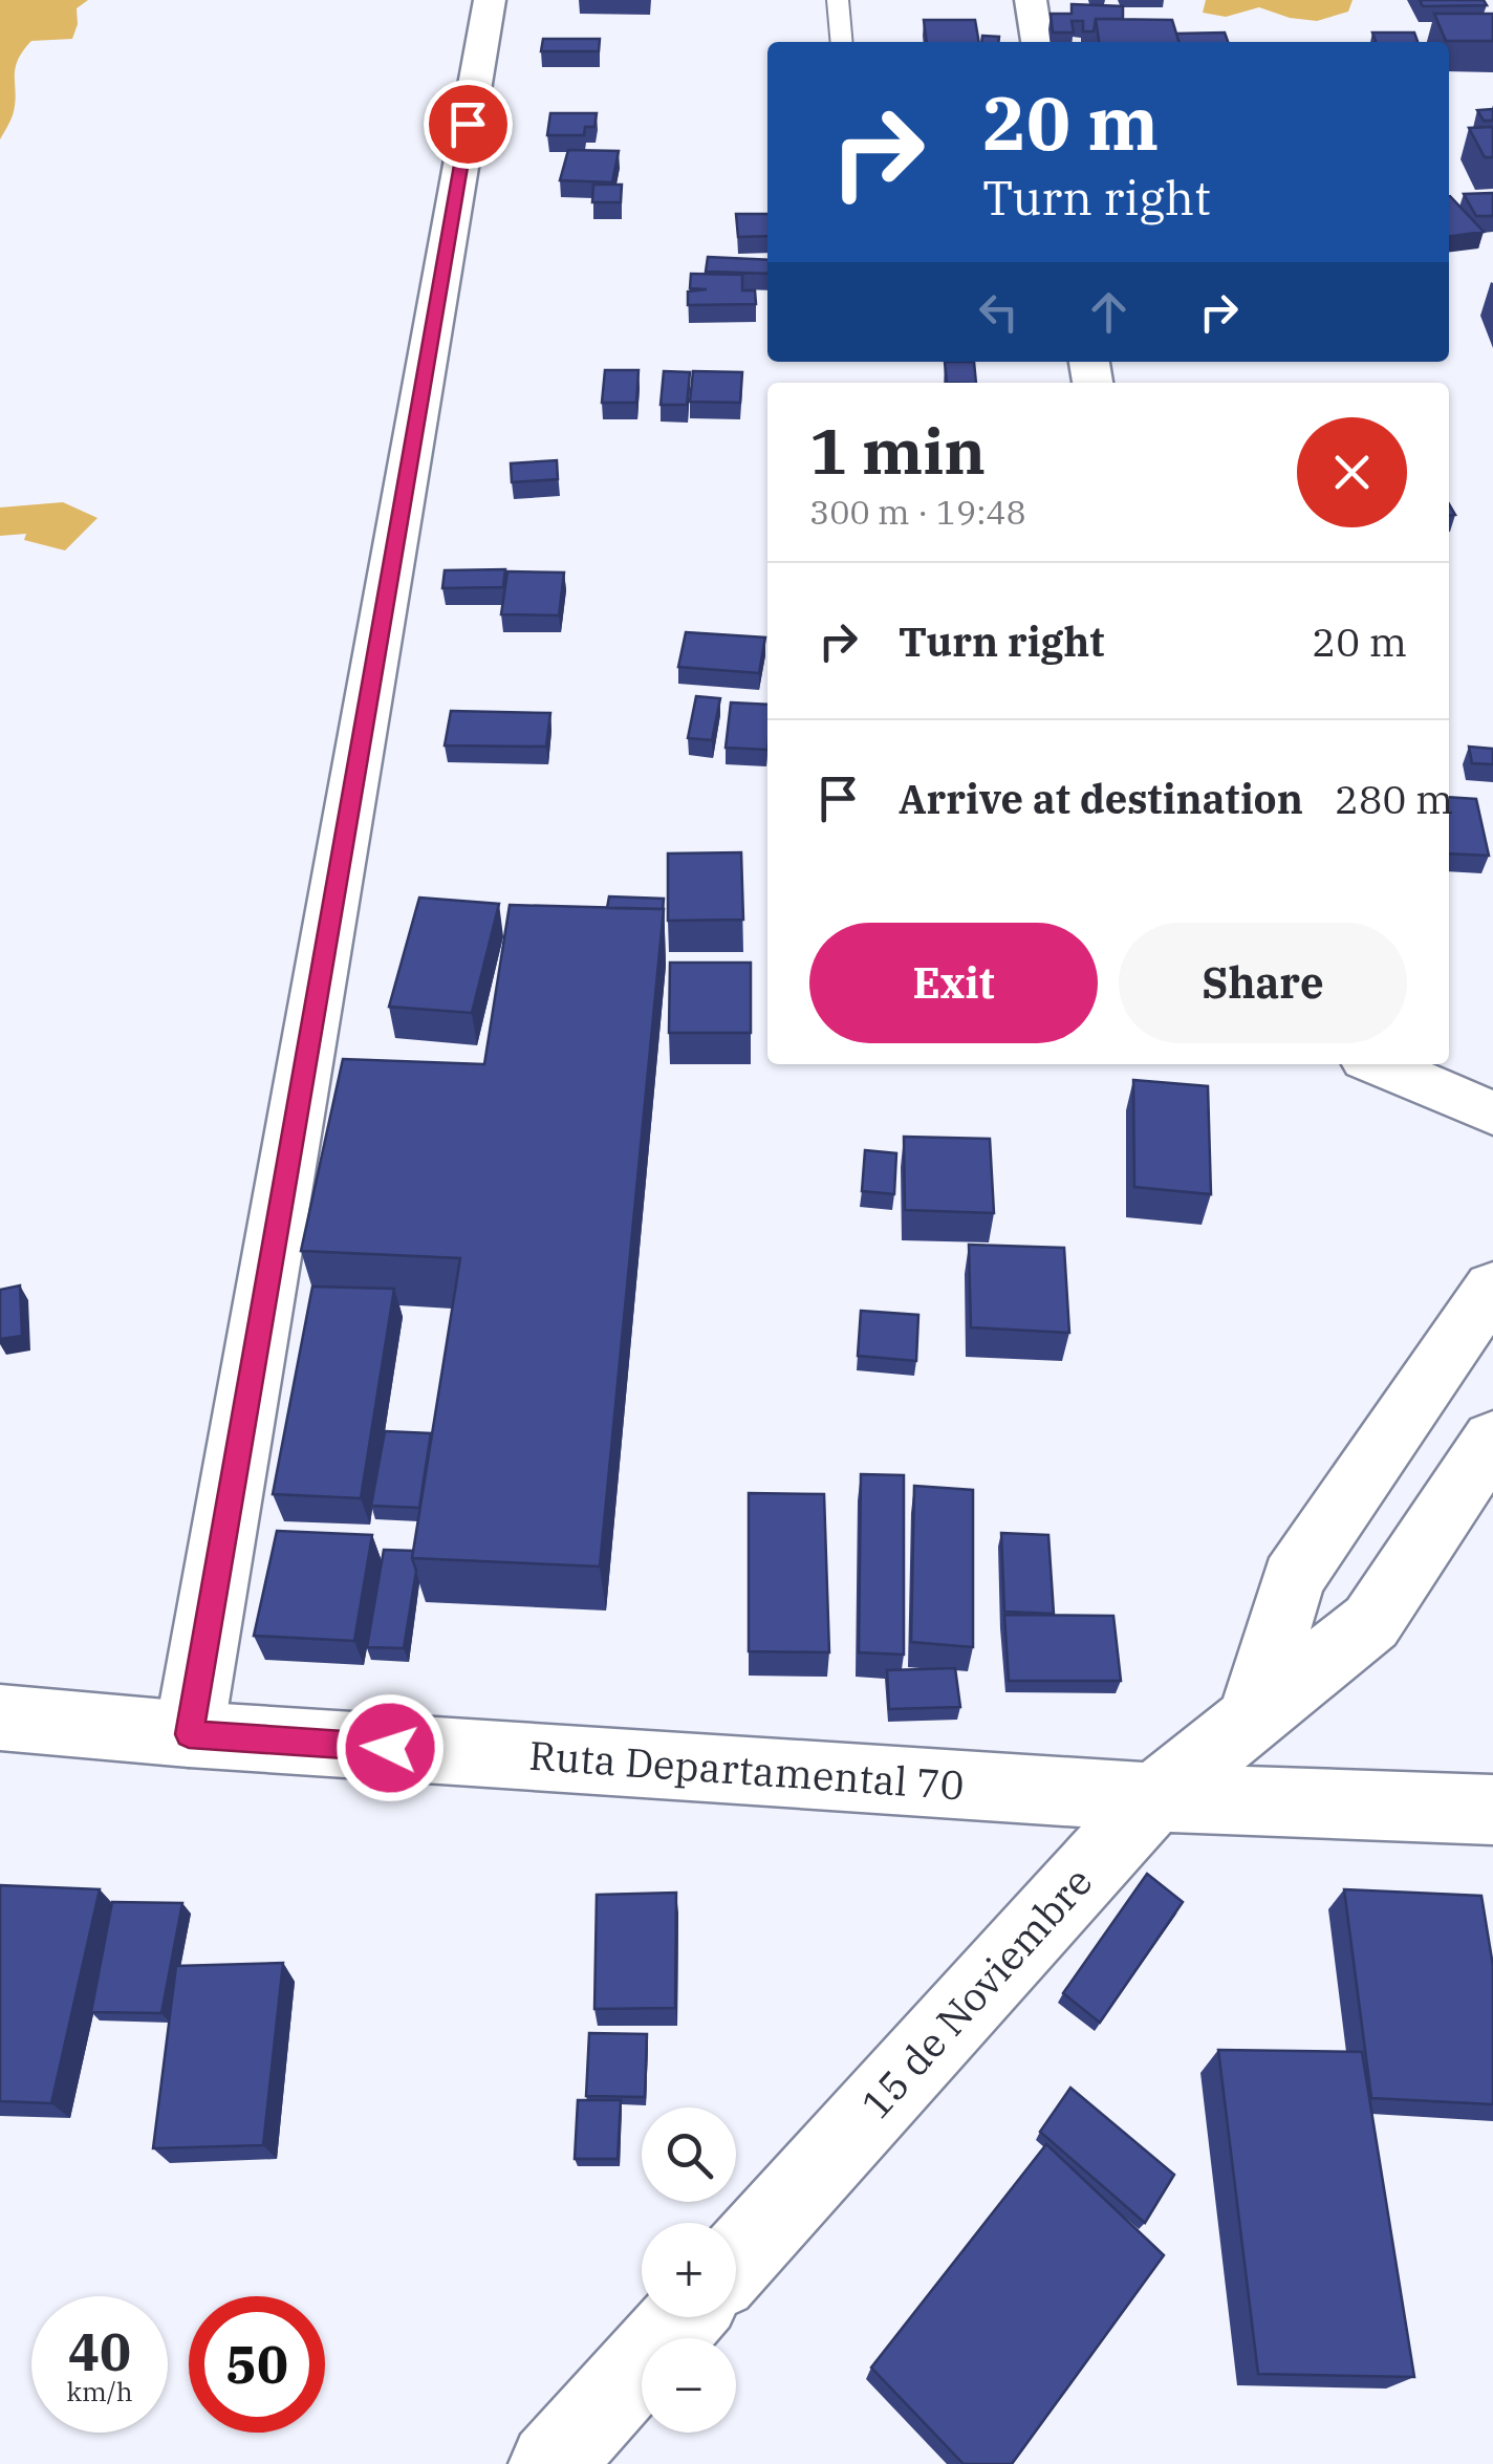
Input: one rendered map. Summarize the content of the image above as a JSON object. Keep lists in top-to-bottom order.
{
  "streets": {
    "street": ["Ruta Departamental 70", "15 de Noviembre"]
  },
  "crossings": [
    ["Ruta Departamental 70", "15 de Noviembre"]
  ],
  "page": {
    "turn": ["20 m", "Turn right"],
    "heading": ["1 min", "300 m · 19:48"],
    "list": [
      {
        "name": "Turn right",
        "value": "20 m"
      },
      {
        "name": "Arrive at destination",
        "value": "280 m"
      }
    ],
    "buttons": ["Exit", "Share"],
    "map_buttons": ["+", "−"],
    "speed": "40 km/h",
    "limit": "50"
  }
}
